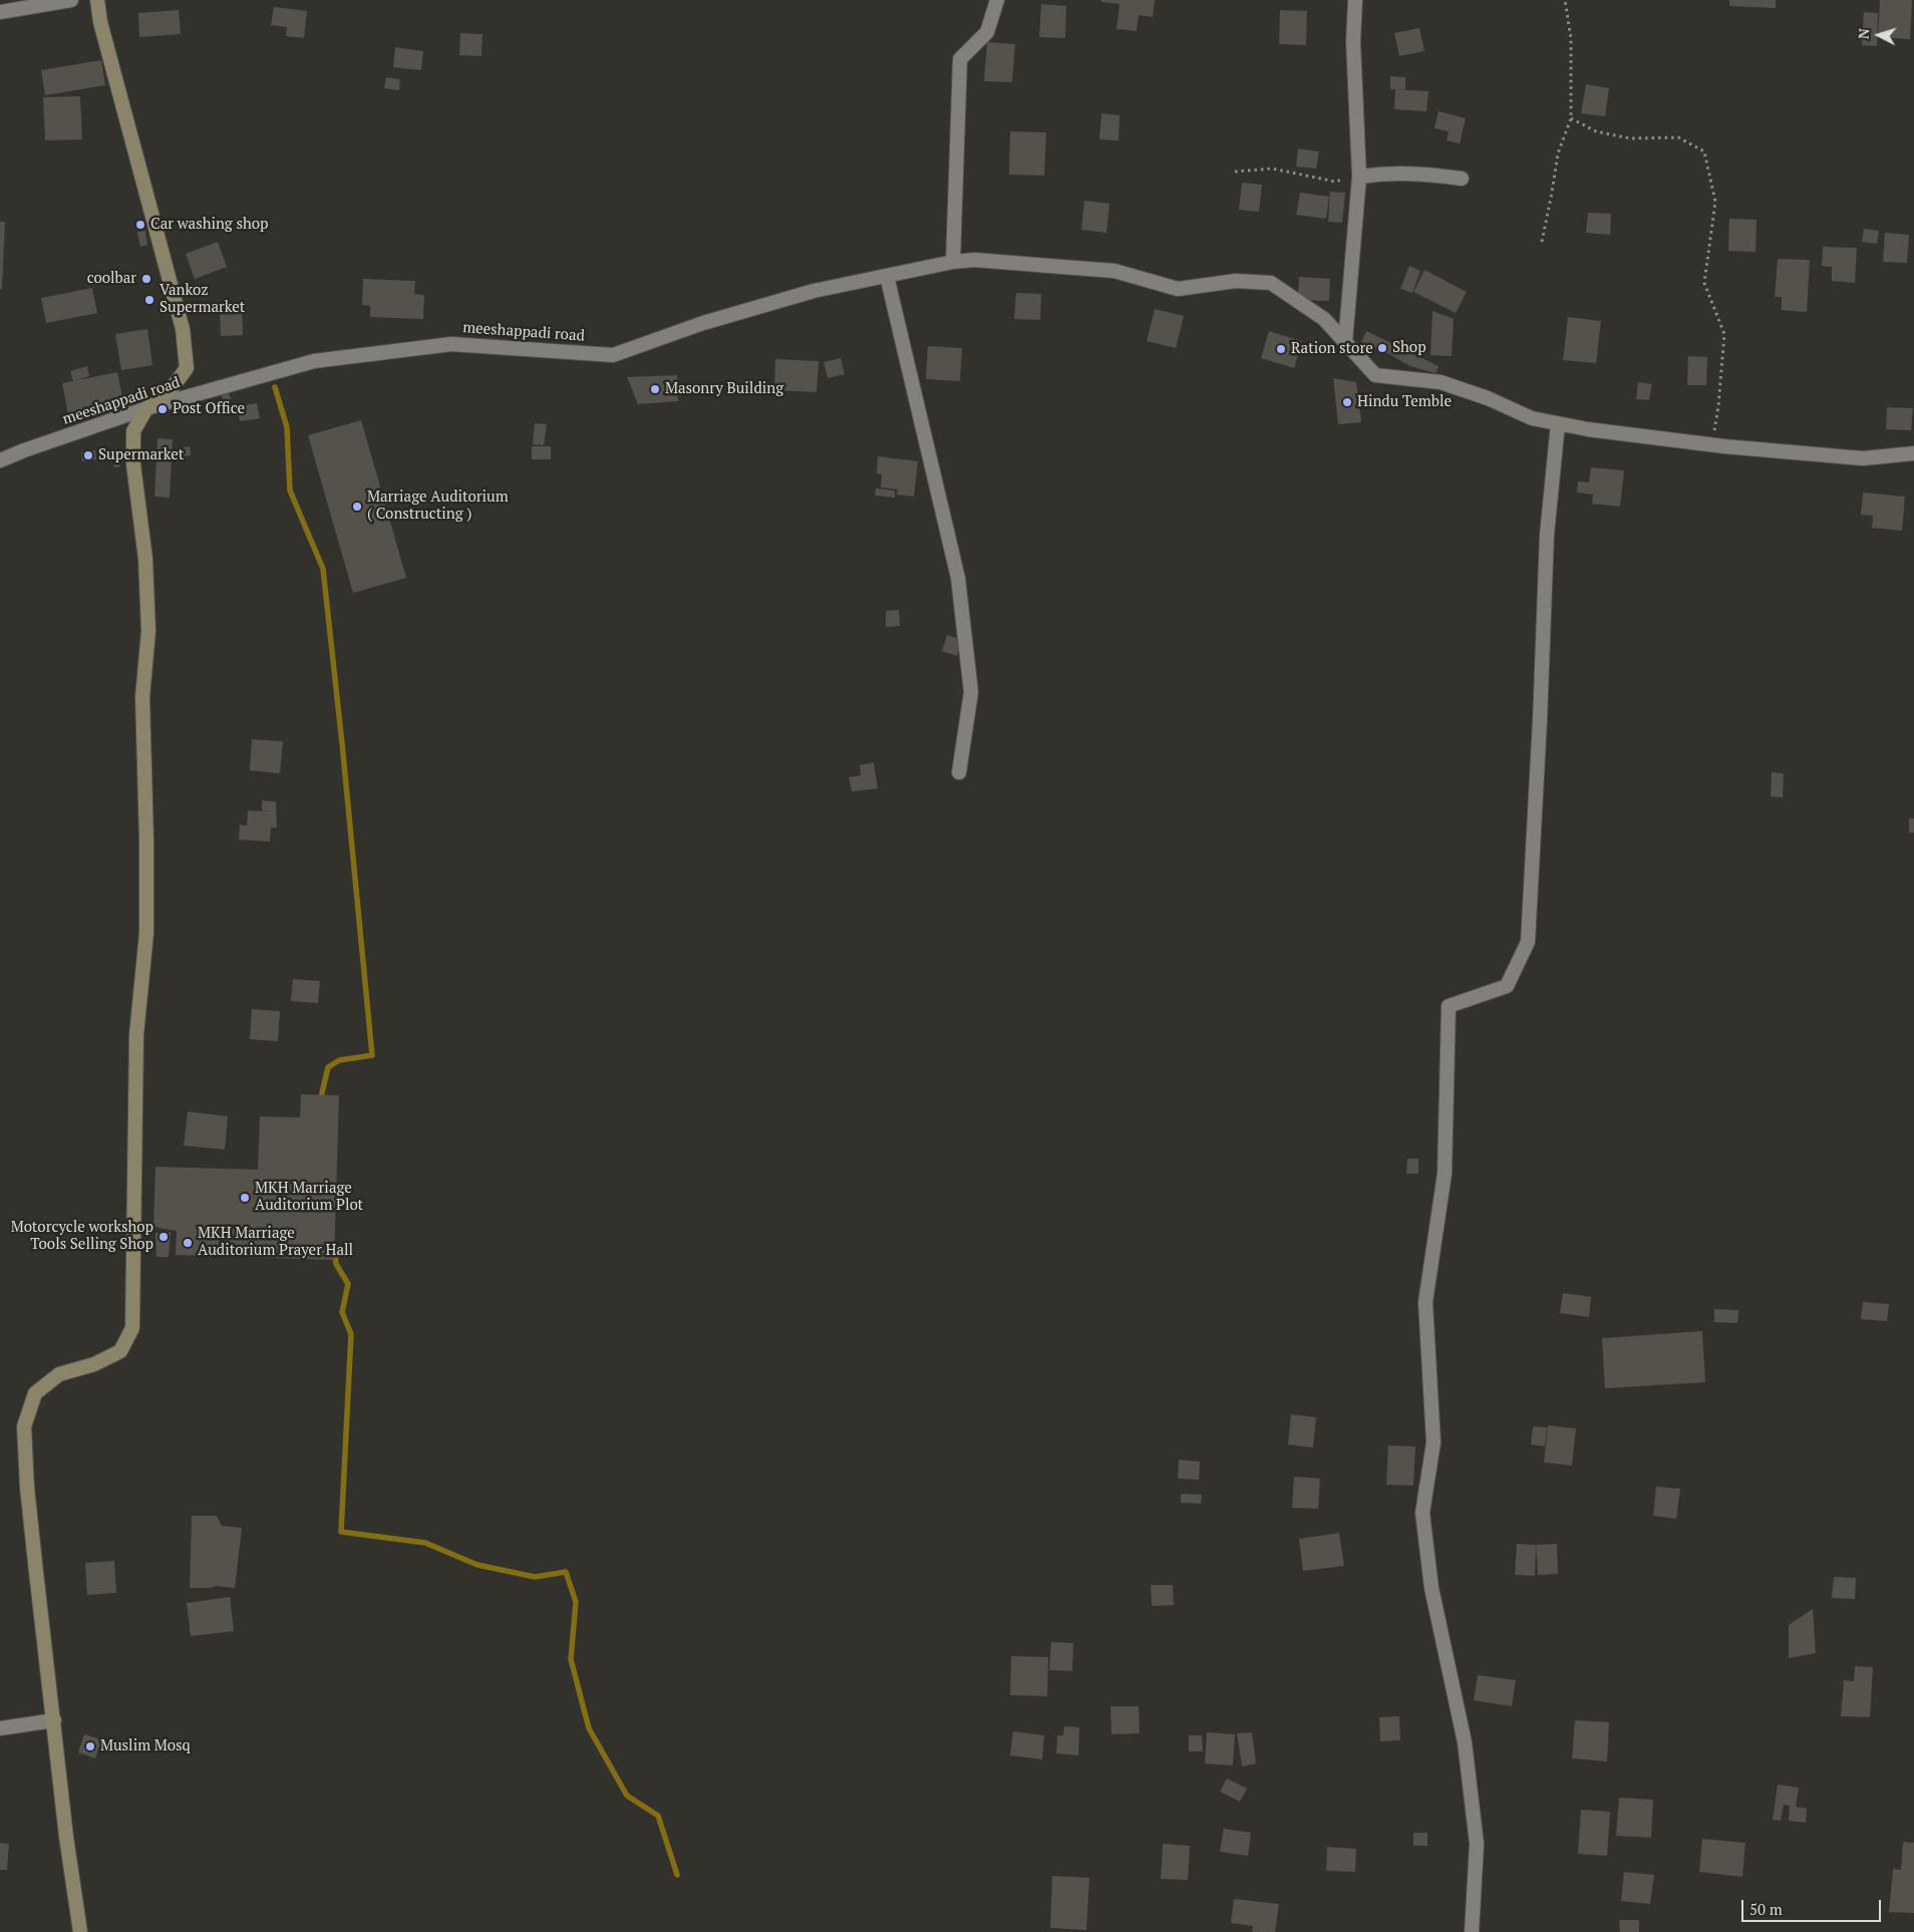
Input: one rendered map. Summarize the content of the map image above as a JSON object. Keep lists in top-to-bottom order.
{
  "streets": {
    "street": ["meeshappadi road"]
  },
  "places": [
    "Car washing shop",
    "coolbar",
    "Vankoz Supermarket",
    "Shop",
    "Ration store",
    "Masonry Building",
    "Hindu Temble",
    "Post Office",
    "Supermarket",
    "Marriage Auditorium ( Constructing )",
    "MKH Marriage Auditorium Plot",
    "Motorcycle workshop Tools Selling Shop",
    "MKH Marriage Auditorium Prayer Hall",
    "Muslim Mosq"
  ],
  "scale_bar": "50 m",
  "north": "left"
}
